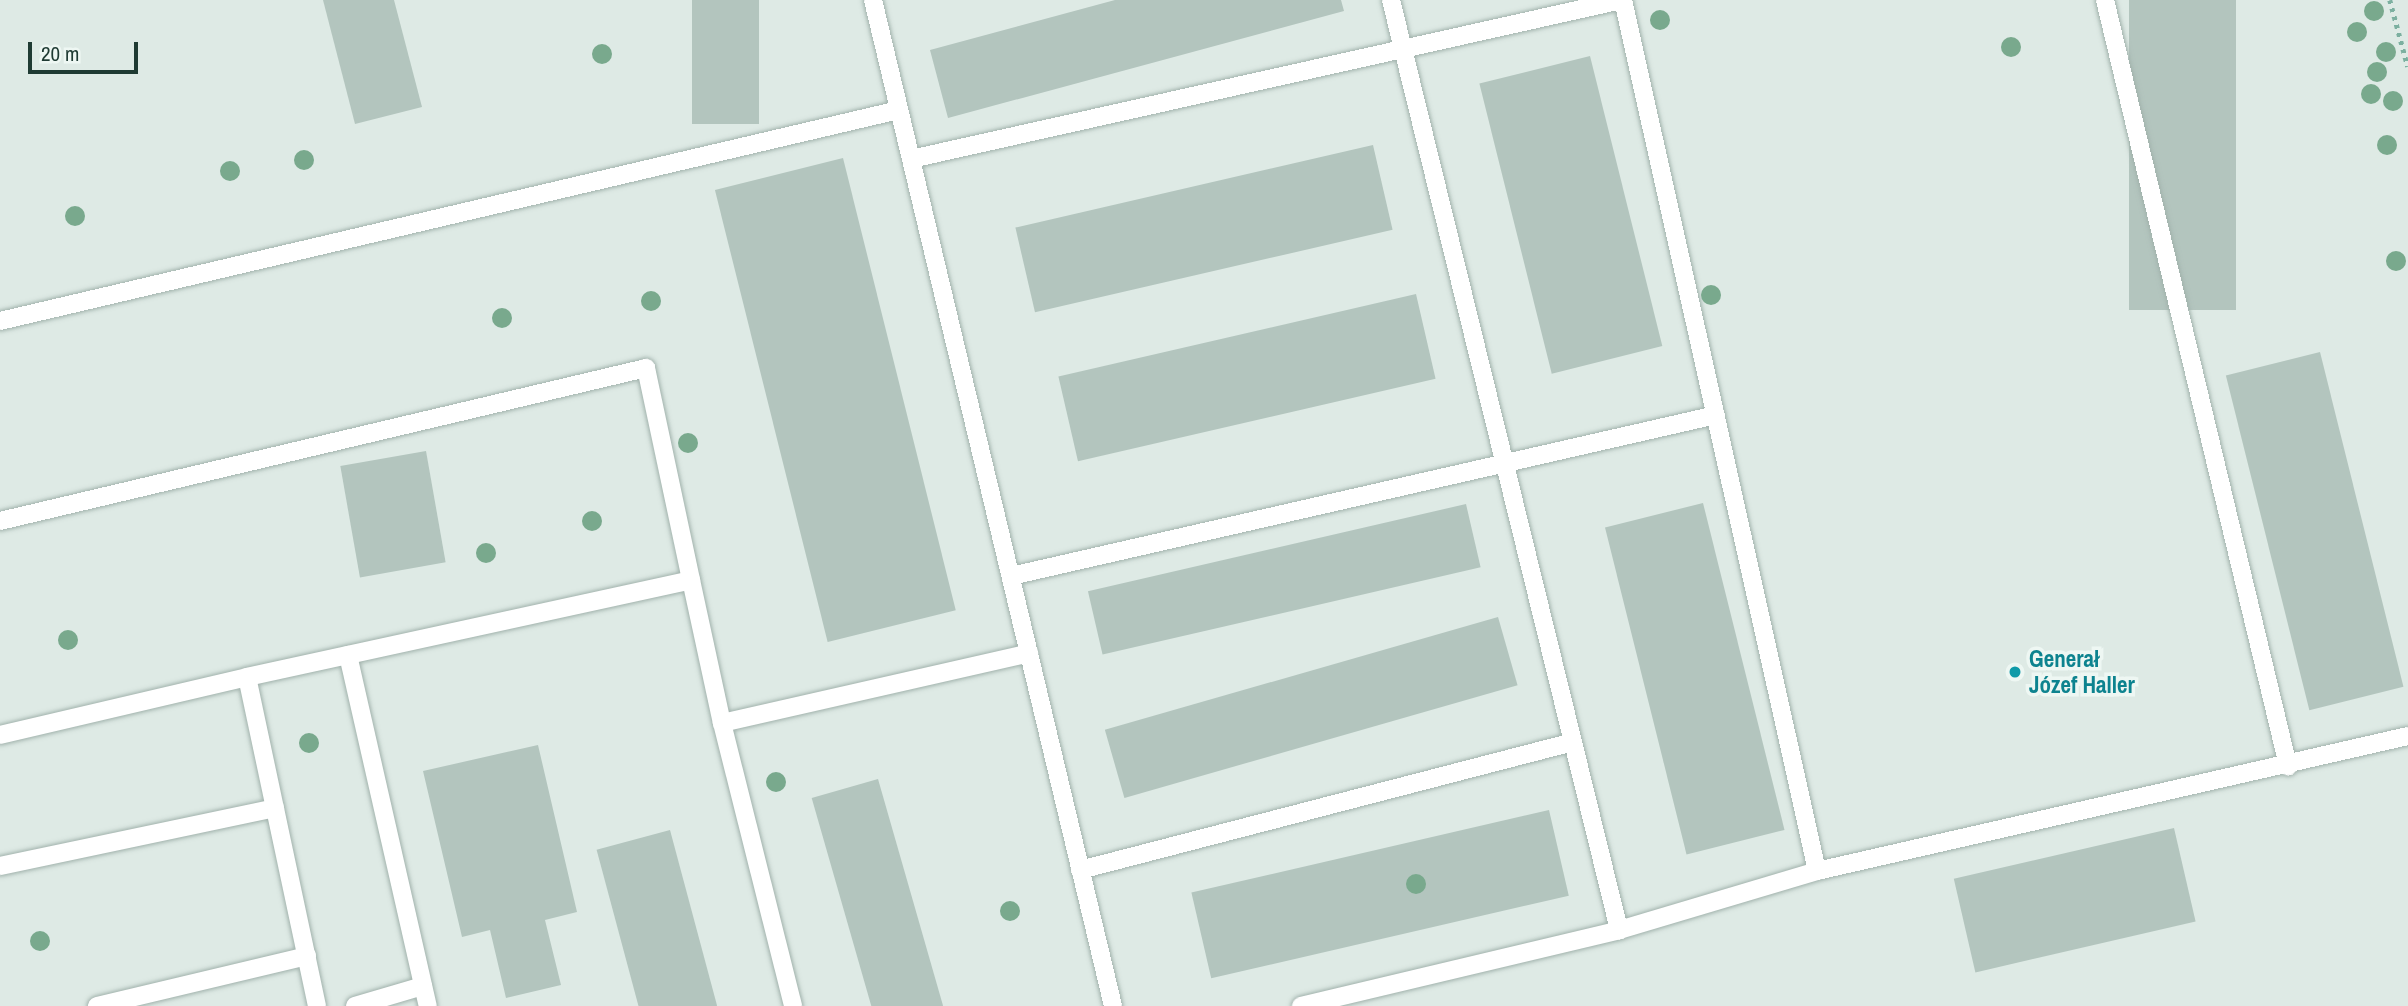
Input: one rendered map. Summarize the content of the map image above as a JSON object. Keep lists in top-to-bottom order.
{
  "places": ["Generał Józef Haller"],
  "scale_bar": "20 m"
}
